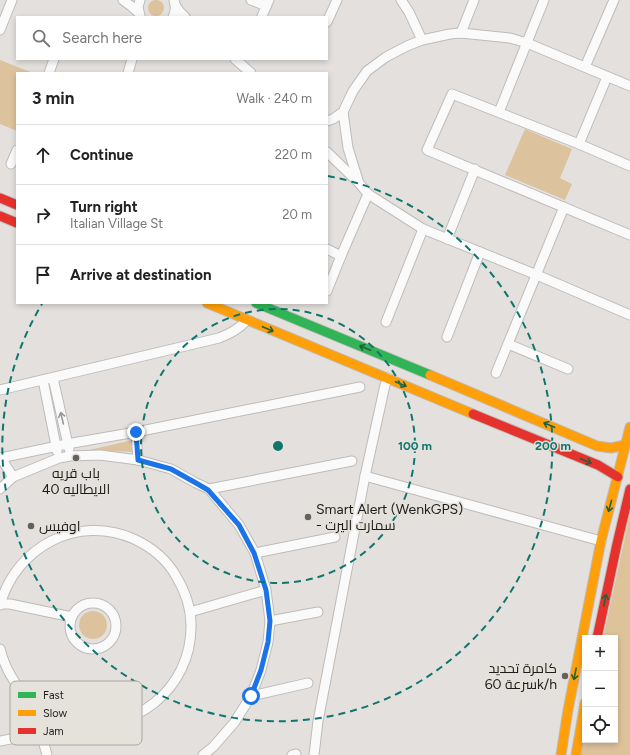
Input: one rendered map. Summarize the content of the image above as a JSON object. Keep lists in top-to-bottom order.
{
  "places": [
    "باب قريه الايطاليه 40",
    "Smart Alert (WenkGPS) - سمارت اليرت",
    "اوفيس",
    "كامرة تحديد سرعة 60k/h"
  ],
  "legend": ["Fast", "Slow", "Jam"],
  "page": {
    "search": "Search here",
    "heading": ["3 min", "Walk · 240 m"],
    "list": [
      ["Continue", "220 m"],
      ["Turn right", "Italian Village St", "20 m"],
      "Arrive at destination"
    ],
    "map_buttons": ["+", "−"]
  },
  "rings": ["100 m", "200 m"]
}
